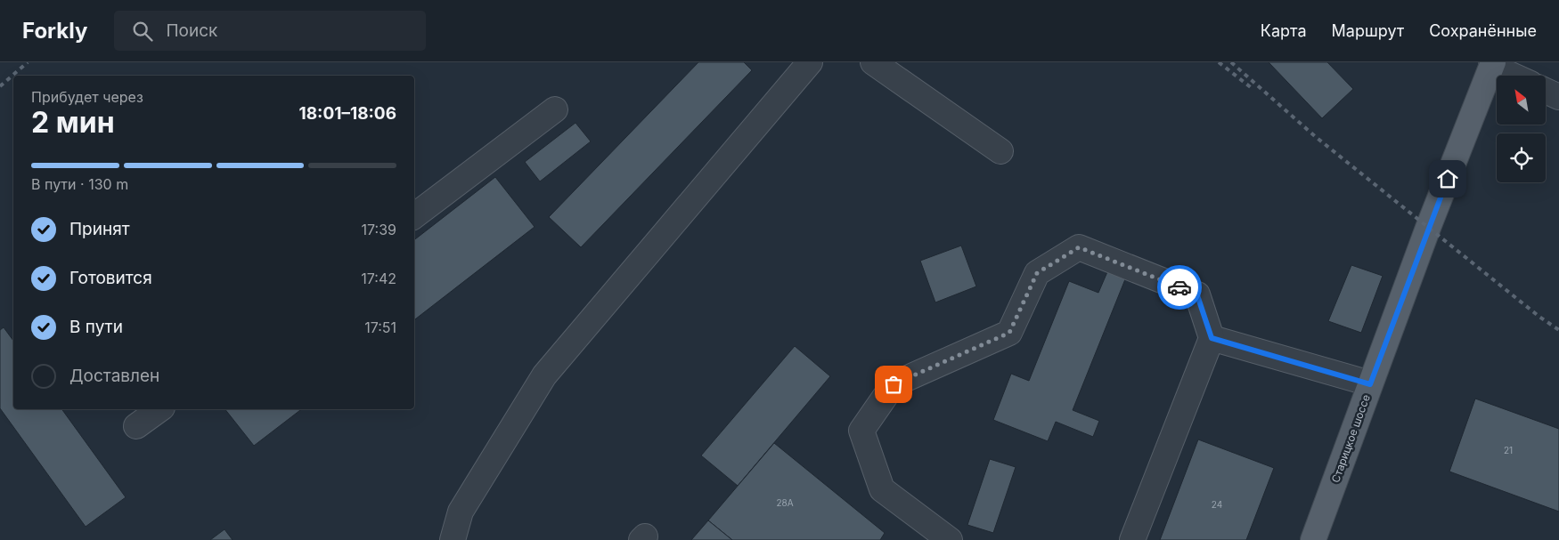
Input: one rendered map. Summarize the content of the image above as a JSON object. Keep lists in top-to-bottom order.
{
  "streets": {
    "main road": ["Старицкое шоссе"]
  },
  "house_numbers": ["21", "28А", "24"],
  "north": "top left",
  "page": {
    "header": "Forkly",
    "search": "Поиск",
    "nav": ["Карта", "Маршрут", "Сохранённые"],
    "heading": ["2 мин", "Прибудет через", "18:01–18:06"],
    "bar": "В пути · 130 m",
    "list": [
      ["Принят", "17:39"],
      ["Готовится", "17:42"],
      ["В пути", "17:51"],
      "Доставлен"
    ]
  }
}
